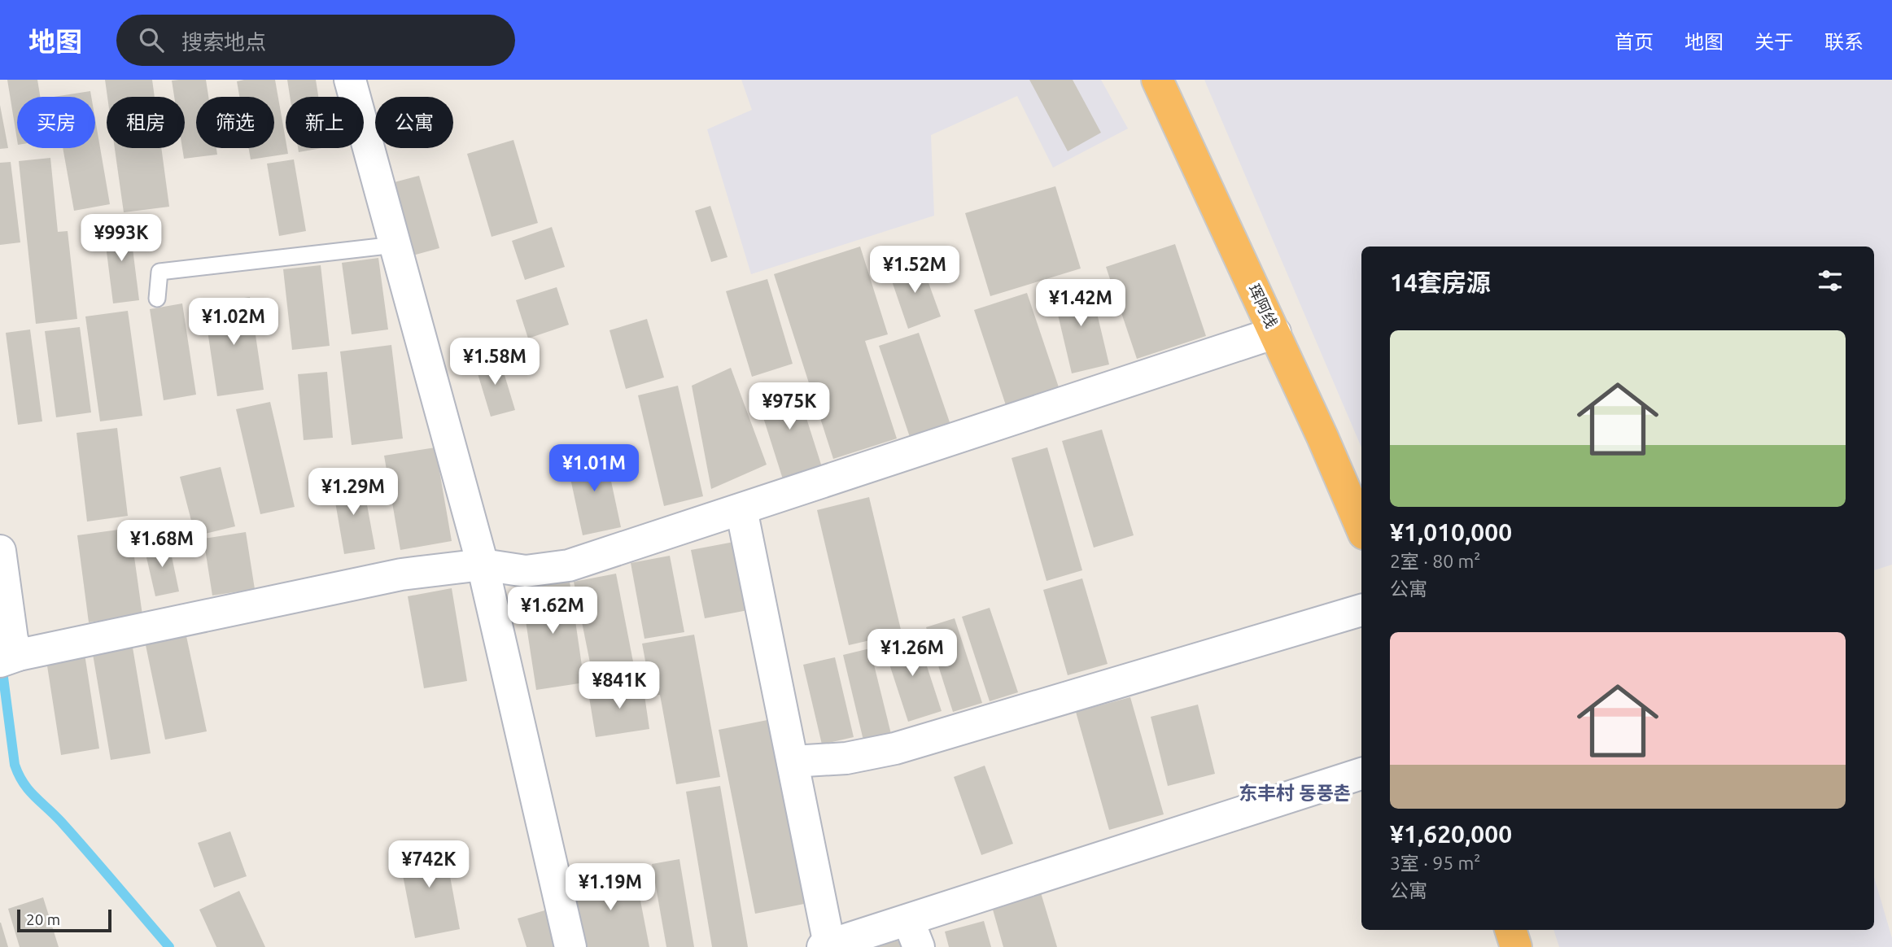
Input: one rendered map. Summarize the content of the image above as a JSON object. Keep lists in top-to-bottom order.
{
  "streets": {
    "highway": ["珲阿线"]
  },
  "districts": ["东丰村 동풍촌"],
  "scale_bar": "20 m",
  "page": {
    "header": "地图",
    "search": "搜索地点",
    "nav": [
      "首页",
      "地图",
      "关于",
      "联系"
    ],
    "chip": [
      "买房",
      "租房",
      "筛选",
      "新上",
      "公寓"
    ],
    "price": [
      "¥993K",
      "¥1.52M",
      "¥1.42M",
      "¥1.02M",
      "¥1.58M",
      "¥975K",
      "¥1.01M",
      "¥1.29M",
      "¥1.68M",
      "¥1.62M",
      "¥1.26M",
      "¥841K",
      "¥742K",
      "¥1.19M"
    ],
    "heading": "14套房源",
    "list": [
      {
        "name": "¥1,010,000",
        "note": "2室 · 80 m² · 公寓"
      },
      {
        "name": "¥1,620,000",
        "note": "3室 · 95 m² · 公寓"
      }
    ],
    "scale": "20 m"
  }
}
